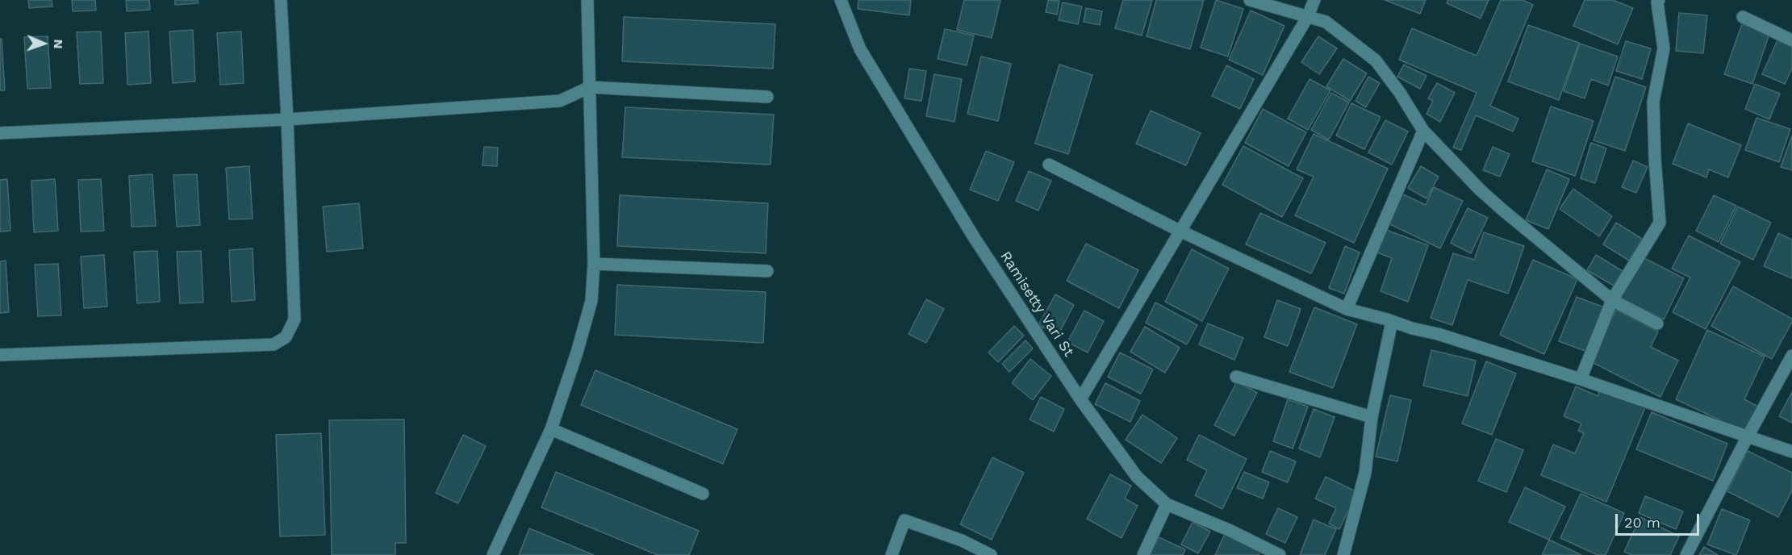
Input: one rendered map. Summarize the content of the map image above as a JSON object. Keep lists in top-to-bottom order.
{
  "streets": {
    "street": ["Ramisetty Vari St"]
  },
  "scale_bar": "20 m",
  "north": "right"
}
